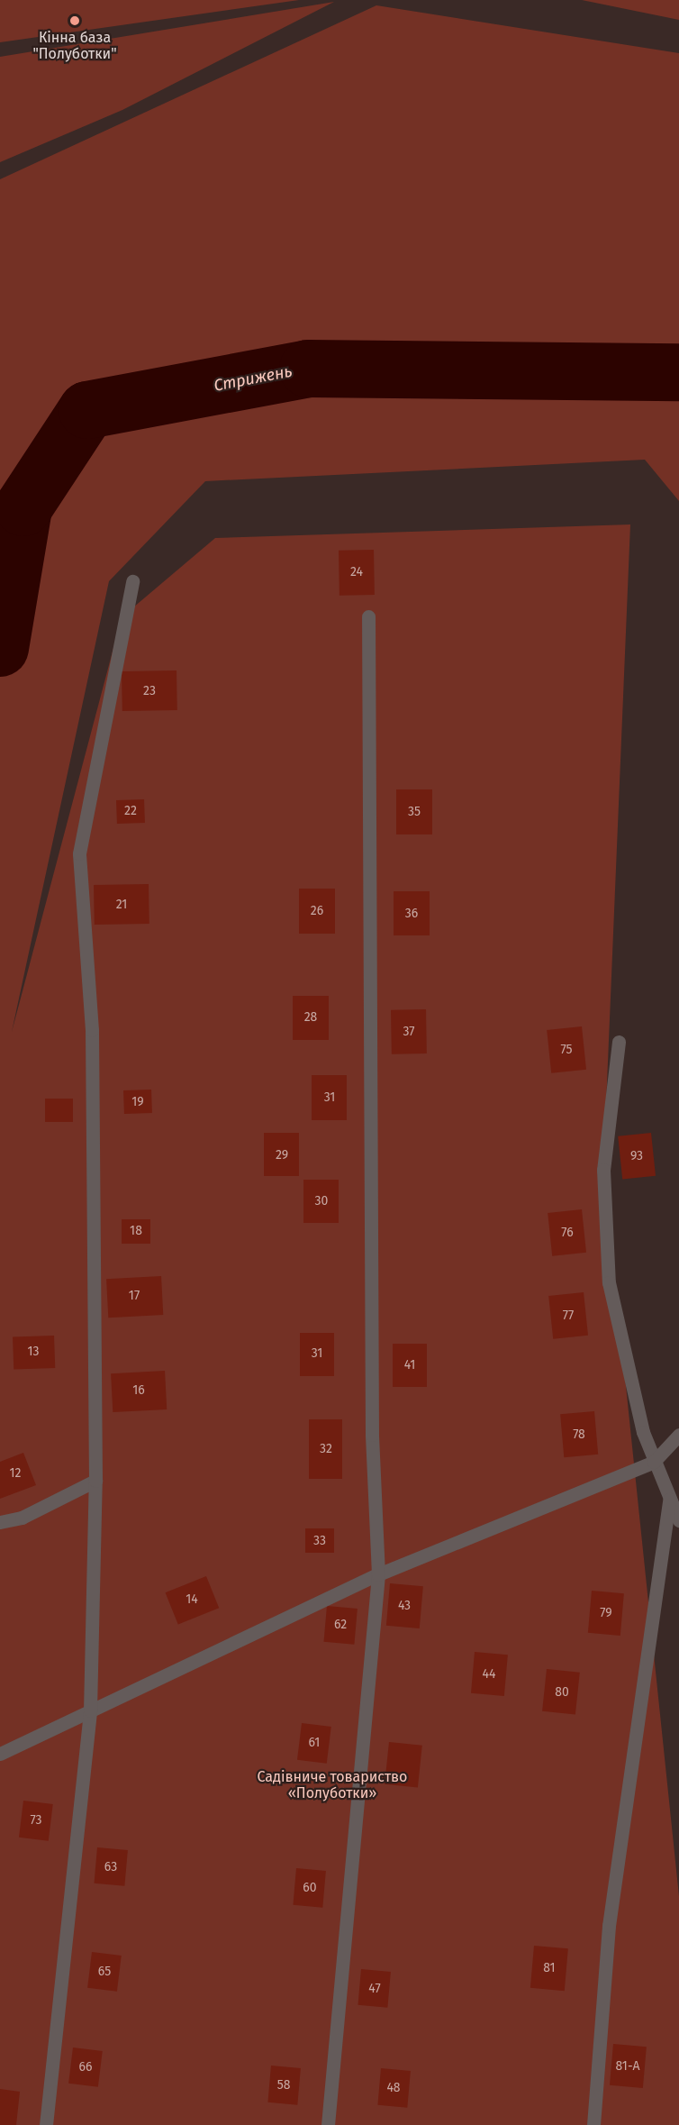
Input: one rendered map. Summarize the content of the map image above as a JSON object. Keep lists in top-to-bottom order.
{
  "water": ["Стрижень"],
  "parks": ["Садівниче товариство «Полуботки»"],
  "places": ["Кінна база \"Полуботки\""],
  "house_numbers": [
    "24",
    "23",
    "22",
    "35",
    "21",
    "26",
    "36",
    "28",
    "37",
    "75",
    "31",
    "19",
    "29",
    "93",
    "30",
    "18",
    "76",
    "17",
    "77",
    "13",
    "31",
    "41",
    "16",
    "78",
    "32",
    "12",
    "33",
    "14",
    "43",
    "79",
    "62",
    "44",
    "80",
    "61",
    "73",
    "63",
    "60",
    "81",
    "65",
    "47",
    "81-А",
    "66",
    "58",
    "48"
  ]
}
